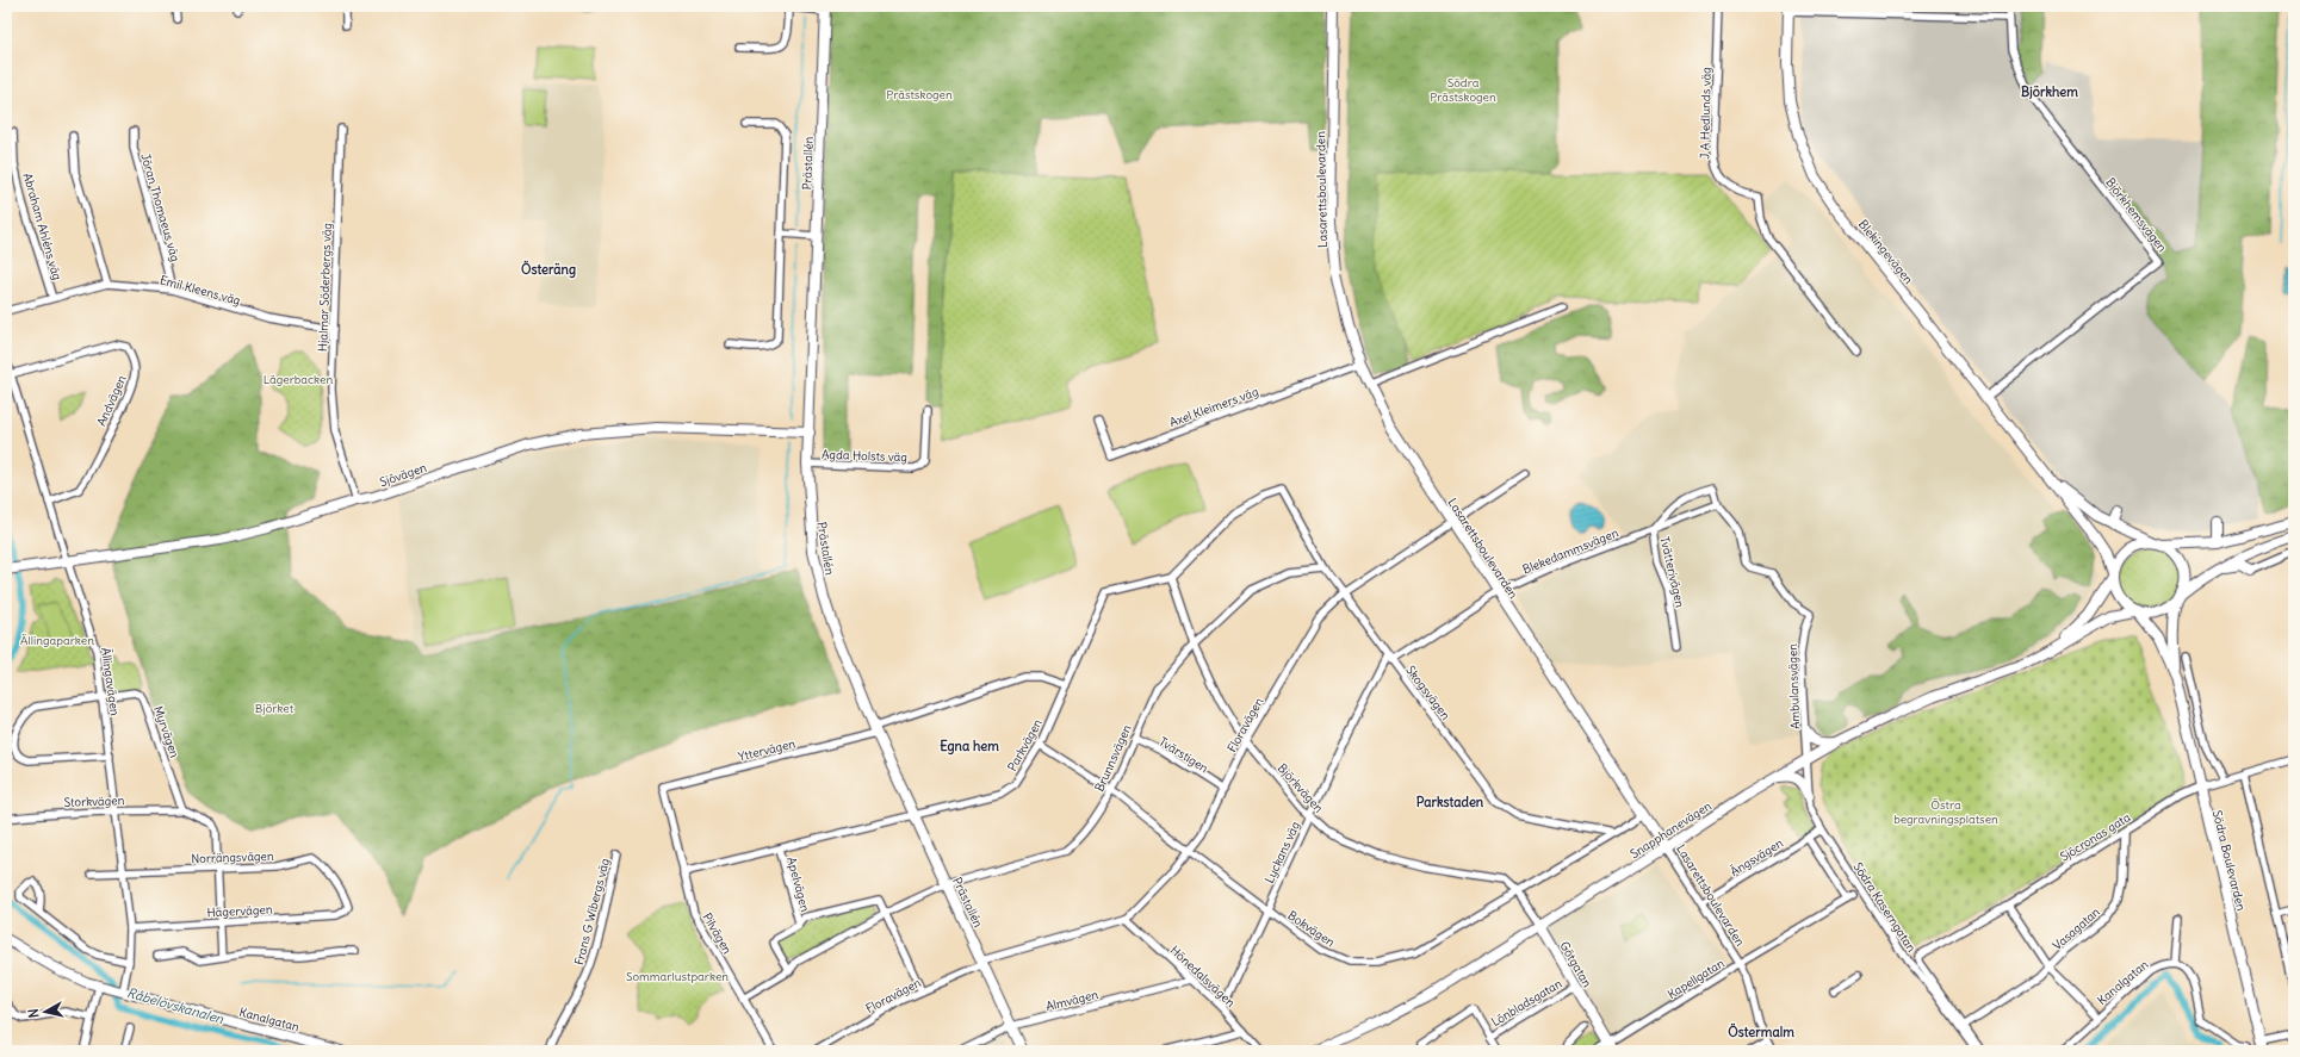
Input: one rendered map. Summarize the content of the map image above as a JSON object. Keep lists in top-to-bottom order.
{
  "streets": {
    "street": [
      "J A Hedlunds väg",
      "Prästallén",
      "Lasarettsboulevarden",
      "Jöran Thomaeus väg",
      "Björkhemsvägen",
      "Abraham Ahléns väg",
      "Blekingevägen",
      "Hjalmar Söderbergs väg",
      "Emil Kleens väg",
      "Andvägen",
      "Axel Kleimers väg",
      "Agda Holsts väg",
      "Sjövägen",
      "Blekedammsvägen",
      "Tvätterivägen",
      "Ällingavägen",
      "Ambulansvägen",
      "Skogsvägen",
      "Floravägen",
      "Myrvägen",
      "Parkvägen",
      "Yttervägen",
      "Tvärstigen",
      "Brunnsvägen",
      "Björkvägen",
      "Storkvägen",
      "Snapphanevägen",
      "Sjöcronas gata",
      "Lyckans väg",
      "Norrängsvägen",
      "Ängsvägen",
      "Södra Boulevarden",
      "Apelvägen",
      "Södra Kaserngatan",
      "Hägervägen",
      "Frans G Wibergs väg",
      "Bokvägen",
      "Vasagatan",
      "Pilvägen",
      "Götgatan",
      "Hönedalsvägen",
      "Kapellgatan",
      "Kanalgatan",
      "Almvägen",
      "Lönbladsgatan"
    ]
  },
  "crossings": [
    ["Prästallén", "Agda Holsts väg"],
    ["Prästallén", "Sjövägen"],
    ["Prästallén", "Floravägen"],
    ["Prästallén", "Parkvägen"],
    ["Prästallén", "Yttervägen"],
    ["Prästallén", "Brunnsvägen"],
    ["Prästallén", "Almvägen"],
    ["Lasarettsboulevarden", "Axel Kleimers väg"],
    ["Lasarettsboulevarden", "Blekedammsvägen"],
    ["Lasarettsboulevarden", "Floravägen"],
    ["Lasarettsboulevarden", "Snapphanevägen"],
    ["Lasarettsboulevarden", "Ängsvägen"],
    ["Lasarettsboulevarden", "Bokvägen"],
    ["Lasarettsboulevarden", "Kapellgatan"],
    ["Jöran Thomaeus väg", "Emil Kleens väg"],
    ["Björkhemsvägen", "Blekingevägen"],
    ["Abraham Ahléns väg", "Emil Kleens väg"],
    ["Blekingevägen", "Snapphanevägen"],
    ["Blekingevägen", "Södra Boulevarden"],
    ["Hjalmar Söderbergs väg", "Emil Kleens väg"],
    ["Hjalmar Söderbergs väg", "Sjövägen"],
    ["Andvägen", "Ällingavägen"],
    ["Sjövägen", "Ällingavägen"],
    ["Blekedammsvägen", "Tvätterivägen"],
    ["Blekedammsvägen", "Ambulansvägen"],
    ["Ällingavägen", "Myrvägen"],
    ["Ällingavägen", "Storkvägen"],
    ["Ällingavägen", "Norrängsvägen"],
    ["Ällingavägen", "Hägervägen"],
    ["Ällingavägen", "Kanalgatan"],
    ["Ambulansvägen", "Snapphanevägen"],
    ["Ambulansvägen", "Södra Kaserngatan"],
    ["Skogsvägen", "Floravägen"],
    ["Skogsvägen", "Parkvägen"],
    ["Skogsvägen", "Brunnsvägen"],
    ["Skogsvägen", "Björkvägen"],
    ["Skogsvägen", "Lyckans väg"],
    ["Skogsvägen", "Bokvägen"],
    ["Floravägen", "Tvärstigen"],
    ["Floravägen", "Björkvägen"],
    ["Floravägen", "Bokvägen"],
    ["Floravägen", "Hönedalsvägen"],
    ["Myrvägen", "Storkvägen"],
    ["Parkvägen", "Yttervägen"],
    ["Parkvägen", "Björkvägen"],
    ["Parkvägen", "Apelvägen"],
    ["Parkvägen", "Bokvägen"],
    ["Parkvägen", "Pilvägen"],
    ["Yttervägen", "Pilvägen"],
    ["Tvärstigen", "Brunnsvägen"],
    ["Brunnsvägen", "Björkvägen"],
    ["Brunnsvägen", "Bokvägen"],
    ["Brunnsvägen", "Pilvägen"],
    ["Björkvägen", "Lyckans väg"],
    ["Björkvägen", "Bokvägen"],
    ["Björkvägen", "Götgatan"],
    ["Snapphanevägen", "Södra Boulevarden"],
    ["Snapphanevägen", "Södra Kaserngatan"],
    ["Snapphanevägen", "Götgatan"],
    ["Sjöcronas gata", "Södra Boulevarden"],
    ["Sjöcronas gata", "Södra Kaserngatan"],
    ["Sjöcronas gata", "Vasagatan"],
    ["Lyckans väg", "Bokvägen"],
    ["Lyckans väg", "Hönedalsvägen"],
    ["Norrängsvägen", "Hägervägen"],
    ["Ängsvägen", "Södra Kaserngatan"],
    ["Ängsvägen", "Kapellgatan"],
    ["Södra Kaserngatan", "Vasagatan"],
    ["Bokvägen", "Götgatan"],
    ["Götgatan", "Kapellgatan"],
    ["Götgatan", "Lönbladsgatan"],
    ["Hönedalsvägen", "Almvägen"]
  ],
  "districts": [
    "Björkhem",
    "Österäng",
    "Egna hem",
    "Parkstaden",
    "Östermalm"
  ],
  "water": ["Råbelövskanalen"],
  "parks": [
    "Södra Prästskogen",
    "Prästskogen",
    "Lägerbacken",
    "Ällingaparken",
    "Björket",
    "Östra begravningsplatsen",
    "Sommarlustparken"
  ],
  "north": "left"
}
